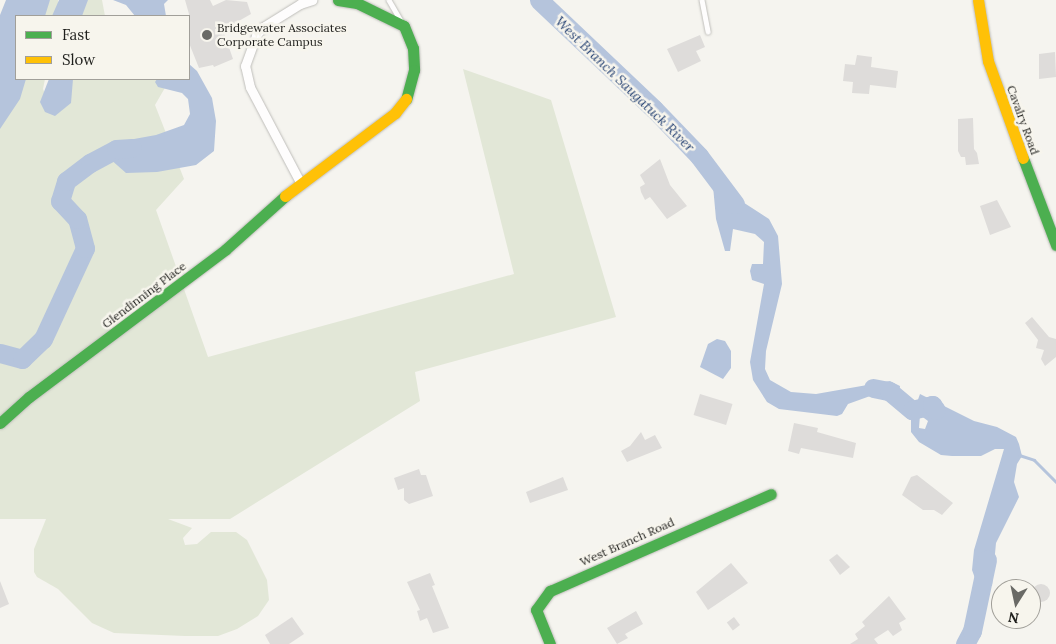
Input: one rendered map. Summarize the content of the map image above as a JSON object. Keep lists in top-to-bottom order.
{
  "streets": {
    "street": ["Cavalry Road", "Glendinning Place", "West Branch Road"]
  },
  "water": ["West Branch Saugatuck River"],
  "places": ["Bridgewater Associates Corporate Campus"],
  "legend": ["Fast", "Slow"],
  "north": "bottom"
}
